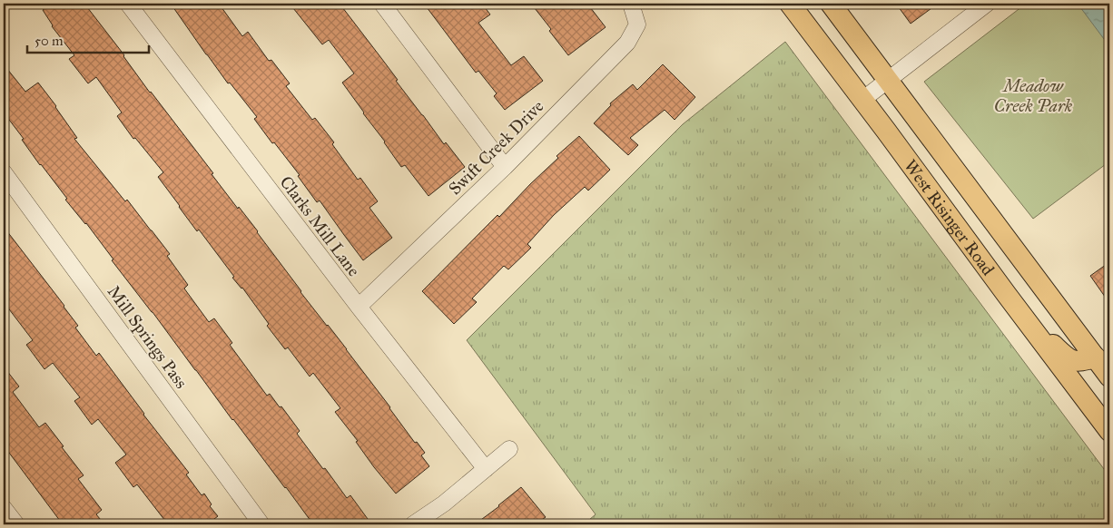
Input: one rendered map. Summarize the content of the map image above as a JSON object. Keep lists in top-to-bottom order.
{
  "streets": {
    "main road": ["West Risinger Road"],
    "street": ["Swift Creek Drive", "Clarks Mill Lane", "Mill Springs Pass"]
  },
  "crossings": [
    ["Swift Creek Drive", "Clarks Mill Lane"]
  ],
  "parks": ["Meadow Creek Park"],
  "scale_bar": "50 m"
}
